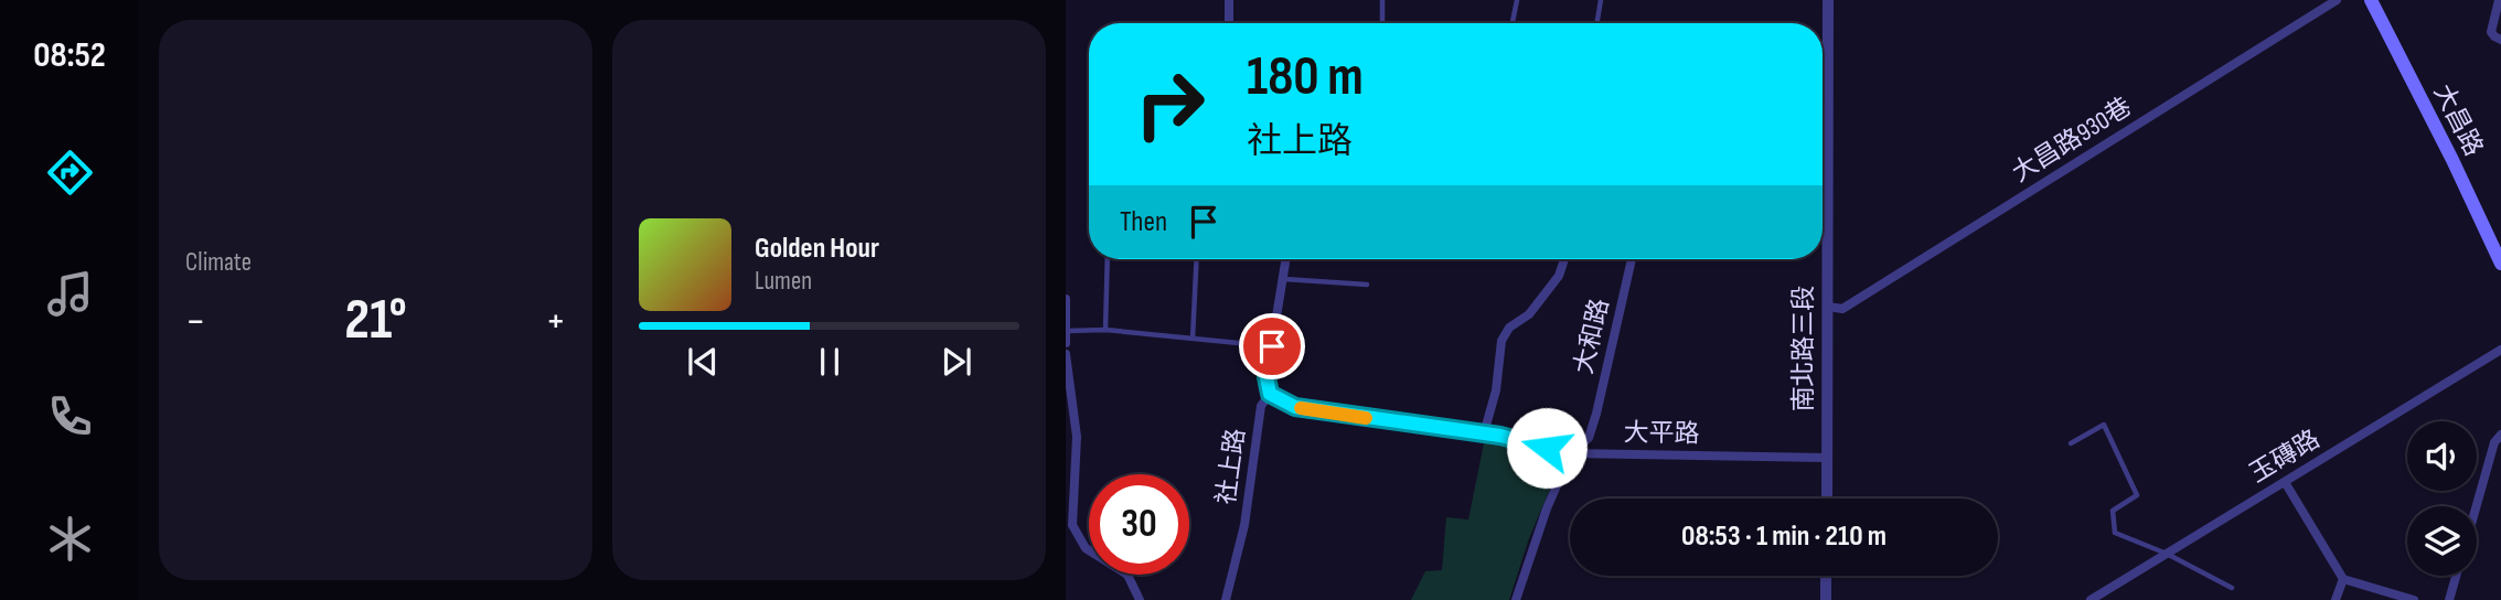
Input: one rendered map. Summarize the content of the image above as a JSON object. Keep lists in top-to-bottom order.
{
  "streets": {
    "main road": ["大昌路"],
    "street": [
      "大昌路930巷",
      "大和路",
      "南北路三段",
      "大平路",
      "玉磚路",
      "社上路"
    ]
  },
  "crossings": [
    ["大昌路930巷", "南北路三段"],
    ["大和路", "大平路"],
    ["南北路三段", "大平路"],
    ["大平路", "社上路"]
  ],
  "page": {
    "tabs": "08:52",
    "tile": "Climate",
    "turn": ["180 m", "社上路"],
    "then": "Then",
    "song": ["Golden Hour", "Lumen"],
    "heat": ["−", "21°", "+"],
    "limit": "30",
    "trip": "08:53 · 1 min · 210 m"
  }
}
